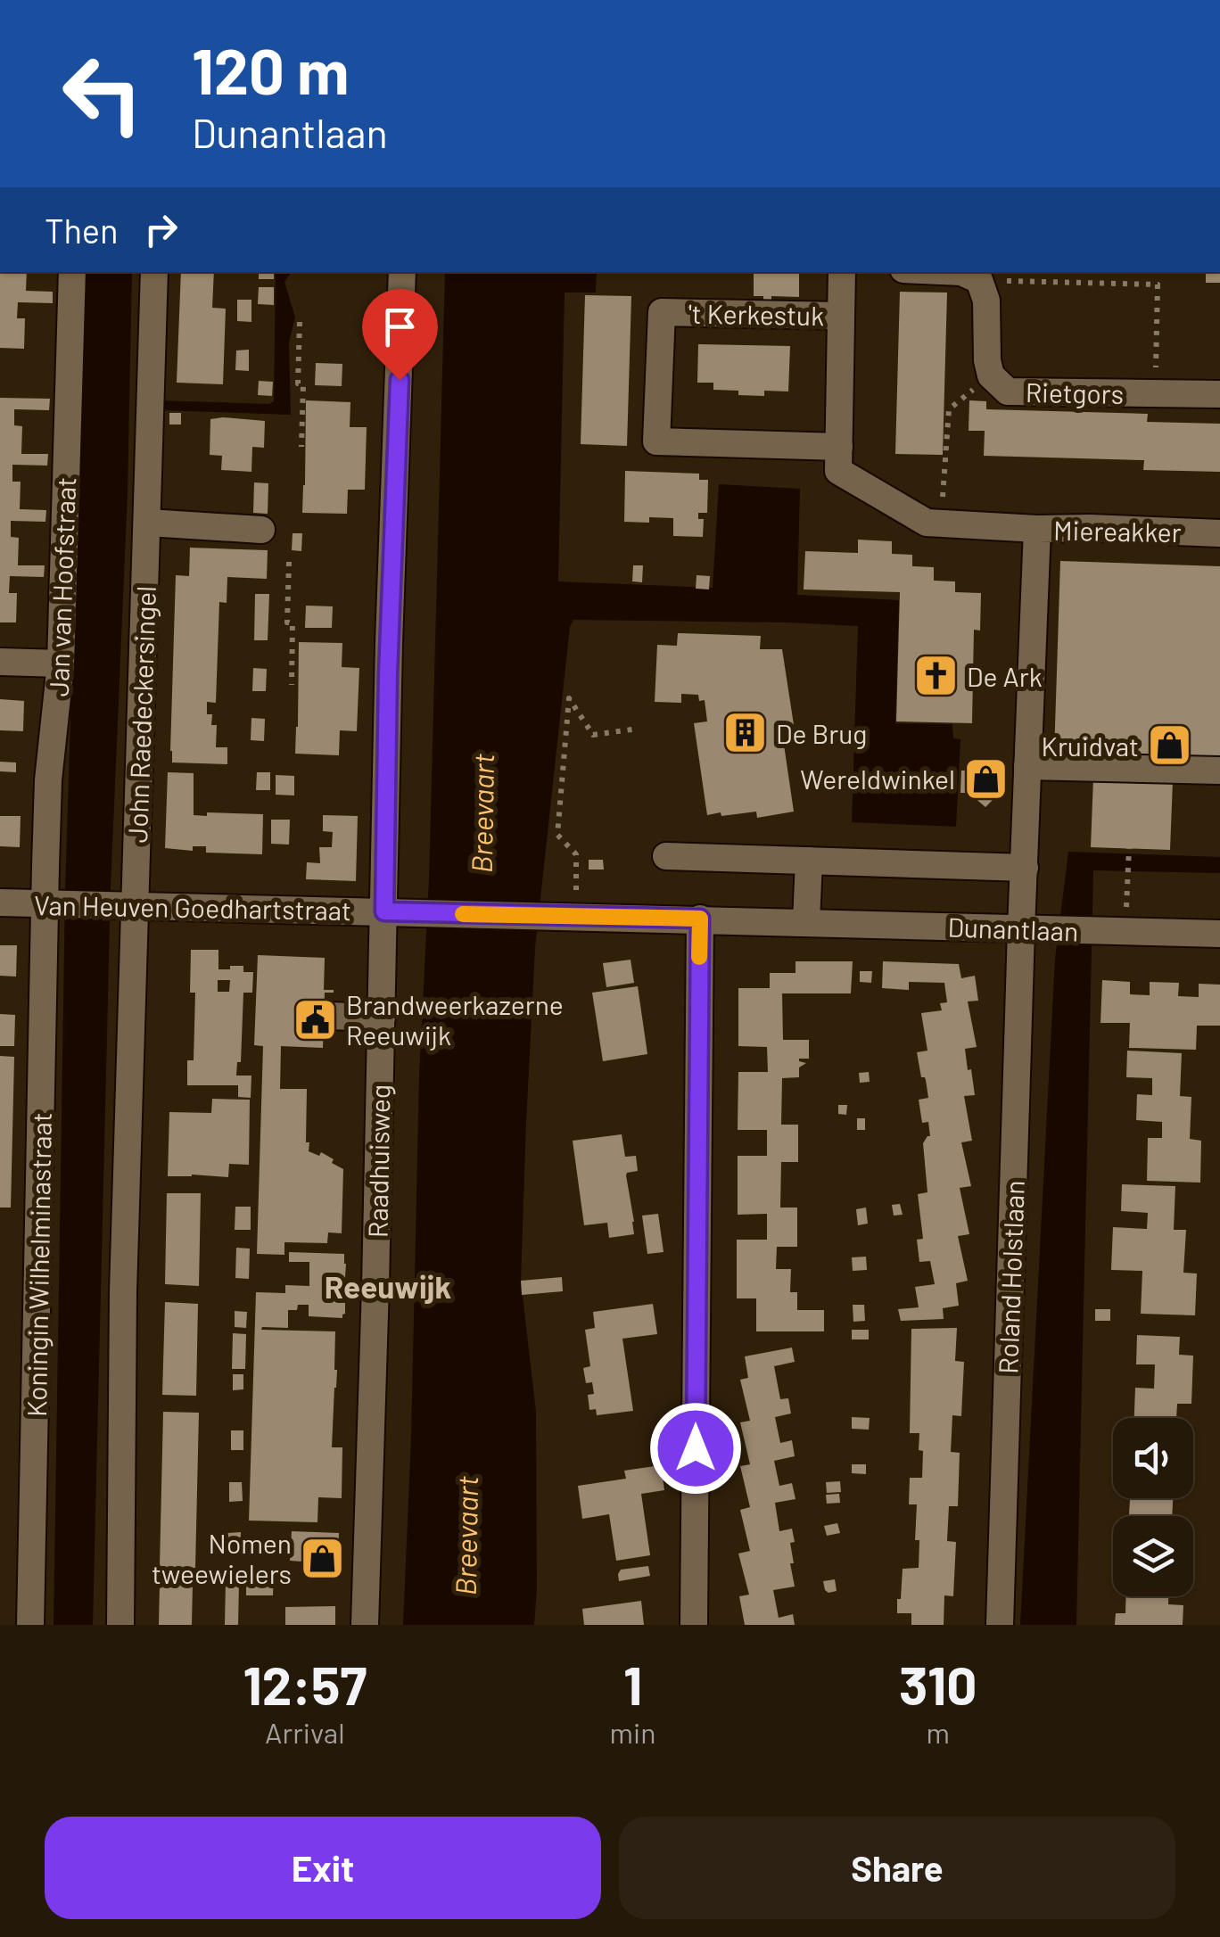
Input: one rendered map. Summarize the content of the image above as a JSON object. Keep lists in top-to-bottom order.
{
  "streets": {
    "street": [
      "'t Kerkestuk",
      "Rietgors",
      "Miereakker",
      "Jan van Hoofstraat",
      "John Raedeckersingel",
      "Van Heuven Goedhartstraat",
      "Dunantlaan",
      "Raadhuisweg",
      "Koningin Wilhelminastraat",
      "Roland Holstlaan"
    ]
  },
  "crossings": [
    ["'t Kerkestuk", "Miereakker"],
    ["Miereakker", "Dunantlaan"],
    ["Miereakker", "Roland Holstlaan"],
    ["Jan van Hoofstraat", "Van Heuven Goedhartstraat"],
    ["Jan van Hoofstraat", "Koningin Wilhelminastraat"],
    ["John Raedeckersingel", "Van Heuven Goedhartstraat"],
    ["Van Heuven Goedhartstraat", "Dunantlaan"],
    ["Van Heuven Goedhartstraat", "Raadhuisweg"],
    ["Van Heuven Goedhartstraat", "Koningin Wilhelminastraat"],
    ["Dunantlaan", "Raadhuisweg"],
    ["Dunantlaan", "Roland Holstlaan"]
  ],
  "districts": ["Reeuwijk"],
  "water": ["Breevaart"],
  "places": {
    "church": ["De Ark"],
    "building": ["De Brug"],
    "shop": ["Kruidvat", "Wereldwinkel", "Nomen tweewielers"],
    "public building": ["Brandweerkazerne Reeuwijk"]
  },
  "page": {
    "turn": ["120 m", "Dunantlaan"],
    "then": "Then",
    "eta": [
      "12:57",
      "Arrival",
      "1",
      "min",
      "310",
      "m"
    ],
    "buttons": ["Exit", "Share"]
  }
}
